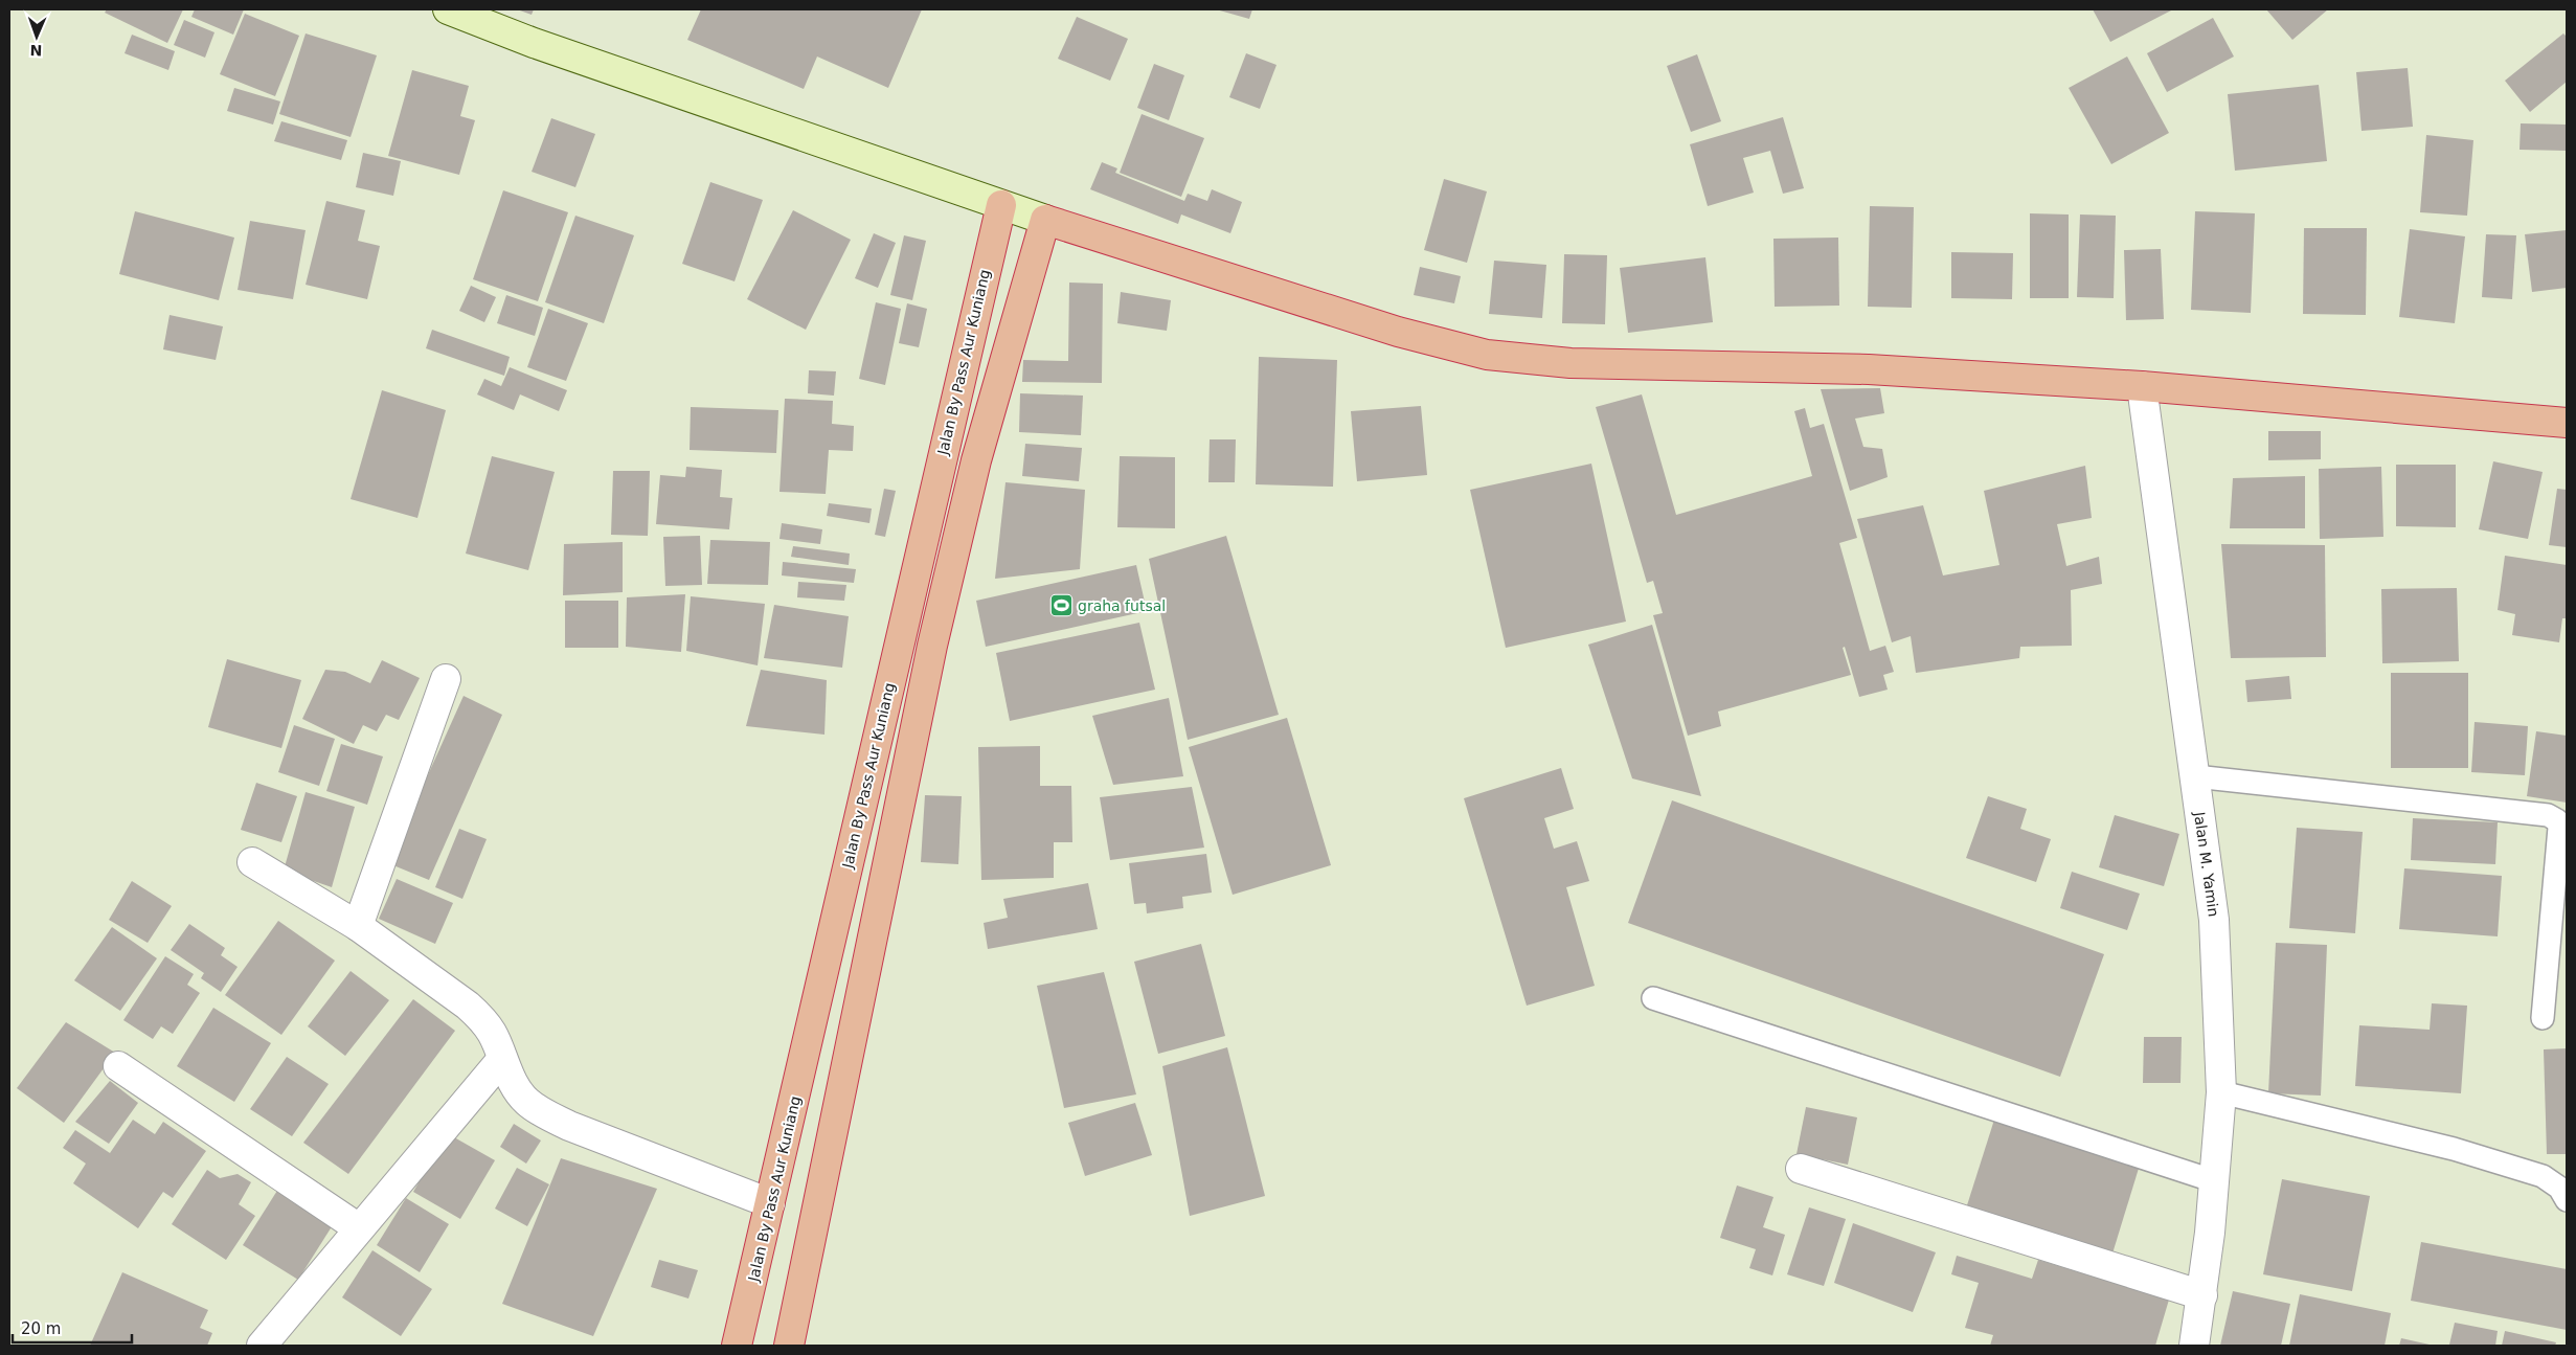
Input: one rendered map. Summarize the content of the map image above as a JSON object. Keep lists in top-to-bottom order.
{
  "streets": {
    "highway": ["Jalan By Pass Aur Kuniang"],
    "street": ["Jalan M. Yamin"]
  },
  "places": {
    "sports": ["graha futsal"]
  },
  "scale_bar": "20 m",
  "north": "bottom"
}
